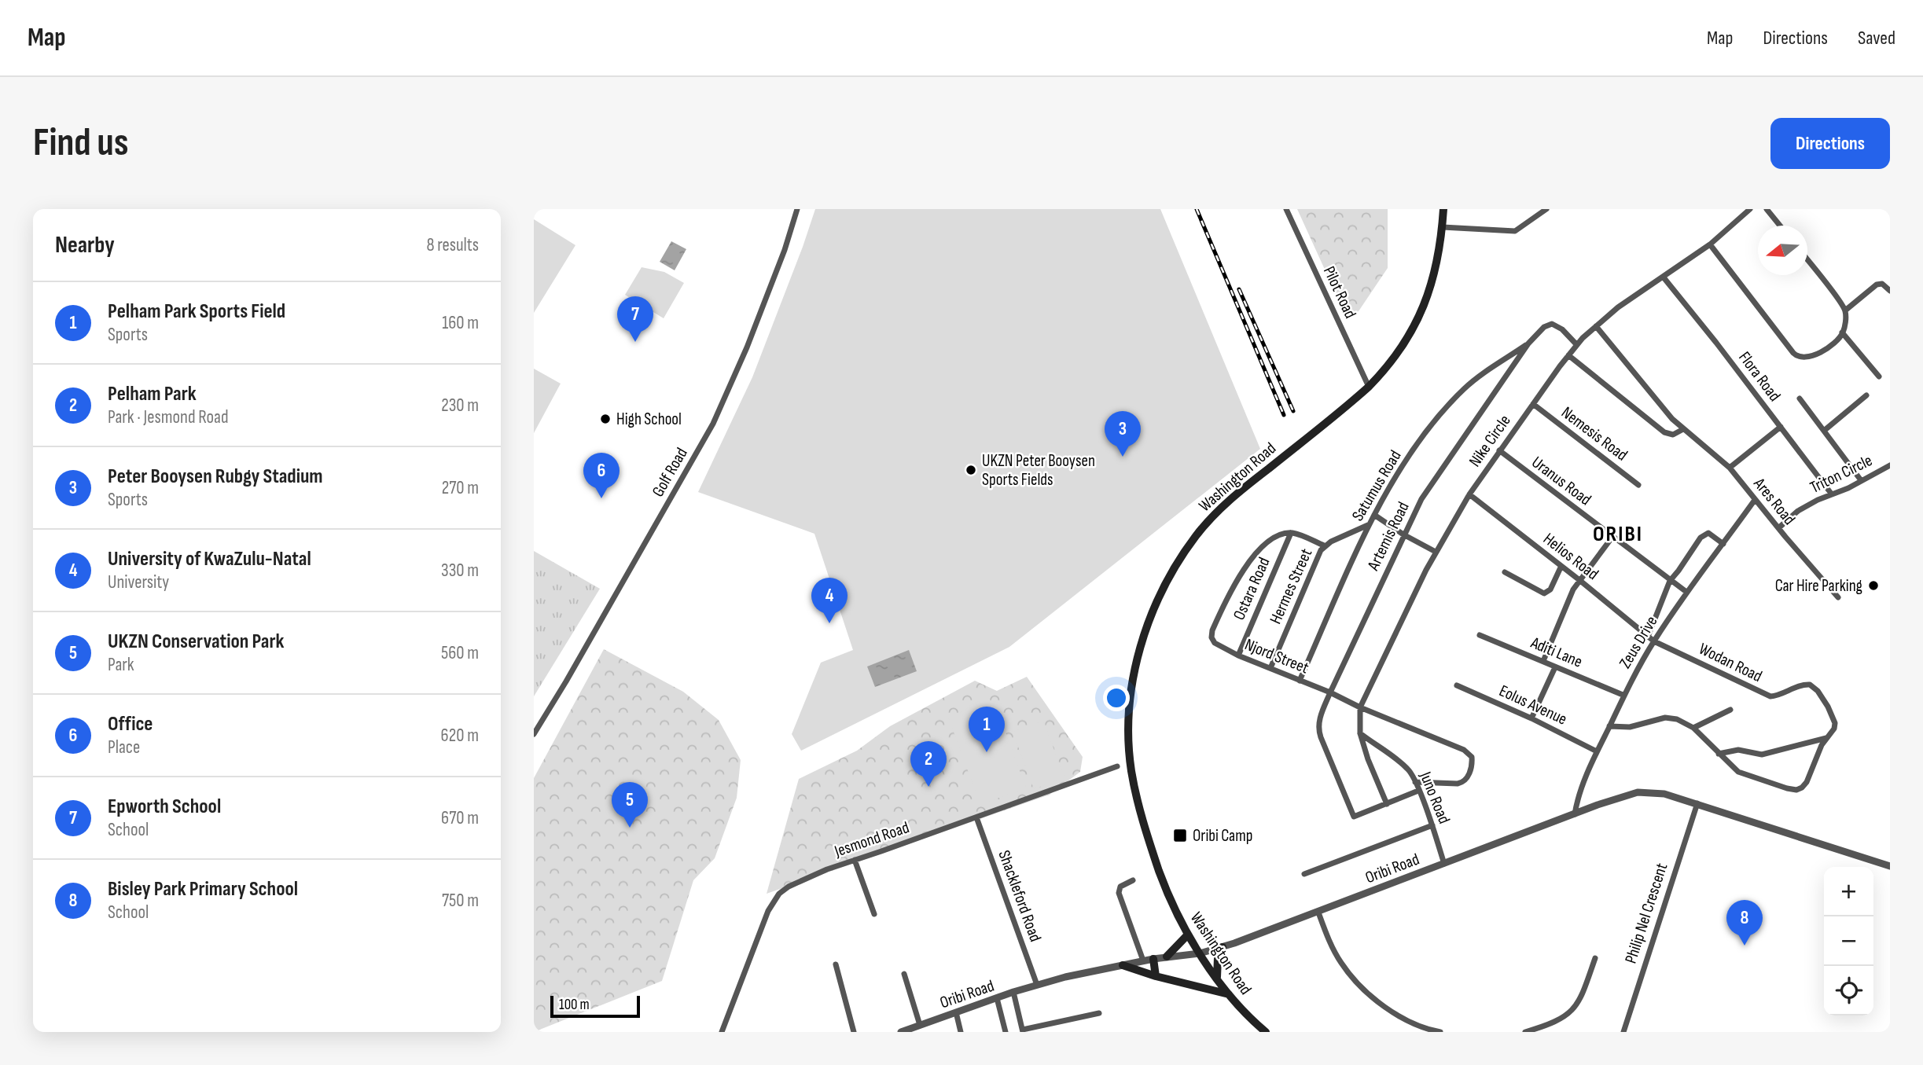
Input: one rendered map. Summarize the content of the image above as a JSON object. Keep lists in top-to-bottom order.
{
  "streets": {
    "main road": ["Washington Road"],
    "street": [
      "Pilot Road",
      "Flora Road",
      "Nemesis Road",
      "Nike Circle",
      "Golf Road",
      "Triton Circle",
      "Uranus Road",
      "Satumus Road",
      "Ares Road",
      "Artemis Road",
      "Helios Road",
      "Hermes Street",
      "Ostara Road",
      "Zeus Drive",
      "Aditi Lane",
      "Njord Street",
      "Wodan Road",
      "Eolus Avenue",
      "Juno Road",
      "Jesmond Road",
      "Oribi Road",
      "Shackleford Road",
      "Philip Nel Crescent"
    ]
  },
  "crossings": [
    ["Pilot Road", "Washington Road"],
    ["Flora Road", "Nike Circle"],
    ["Flora Road", "Triton Circle"],
    ["Nemesis Road", "Nike Circle"],
    ["Nike Circle", "Uranus Road"],
    ["Nike Circle", "Ares Road"],
    ["Nike Circle", "Artemis Road"],
    ["Nike Circle", "Helios Road"],
    ["Nike Circle", "Njord Street"],
    ["Triton Circle", "Ares Road"],
    ["Washington Road", "Oribi Road"],
    ["Uranus Road", "Zeus Drive"],
    ["Satumus Road", "Artemis Road"],
    ["Satumus Road", "Njord Street"],
    ["Ares Road", "Zeus Drive"],
    ["Artemis Road", "Njord Street"],
    ["Helios Road", "Zeus Drive"],
    ["Helios Road", "Wodan Road"],
    ["Hermes Street", "Njord Street"],
    ["Ostara Road", "Njord Street"],
    ["Zeus Drive", "Aditi Lane"],
    ["Zeus Drive", "Wodan Road"],
    ["Zeus Drive", "Eolus Avenue"],
    ["Zeus Drive", "Oribi Road"],
    ["Njord Street", "Juno Road"],
    ["Juno Road", "Oribi Road"],
    ["Jesmond Road", "Shackleford Road"],
    ["Oribi Road", "Shackleford Road"],
    ["Oribi Road", "Philip Nel Crescent"]
  ],
  "districts": ["ORIBI"],
  "places": {
    "other": ["High School", "UKZN Peter Booysen Sports Fields", "Car Hire Parking"],
    "transit": ["Oribi Camp"]
  },
  "scale_bar": "100 m",
  "north": "left",
  "page": {
    "header": "Map",
    "nav": ["Map", "Directions", "Saved"],
    "buttons": "Directions",
    "title": "Find us",
    "heading": ["Nearby", "8 results"],
    "list": [
      {
        "mark": "1",
        "name": "Pelham Park Sports Field",
        "note": "Sports",
        "value": "160 m"
      },
      {
        "mark": "2",
        "name": "Pelham Park",
        "note": "Park · Jesmond Road",
        "value": "230 m"
      },
      {
        "mark": "3",
        "name": "Peter Booysen Rubgy Stadium",
        "note": "Sports",
        "value": "270 m"
      },
      {
        "mark": "4",
        "name": "University of KwaZulu-Natal",
        "note": "University",
        "value": "330 m"
      },
      {
        "mark": "5",
        "name": "UKZN Conservation Park",
        "note": "Park",
        "value": "560 m"
      },
      {
        "mark": "6",
        "name": "Office",
        "note": "Place",
        "value": "620 m"
      },
      {
        "mark": "7",
        "name": "Epworth School",
        "note": "School",
        "value": "670 m"
      },
      {
        "mark": "8",
        "name": "Bisley Park Primary School",
        "note": "School",
        "value": "750 m"
      }
    ],
    "pins": [
      "7",
      "3",
      "6",
      "4",
      "1",
      "2",
      "5",
      "8"
    ],
    "map_buttons": ["+", "−"],
    "scale": "100 m"
  }
}
